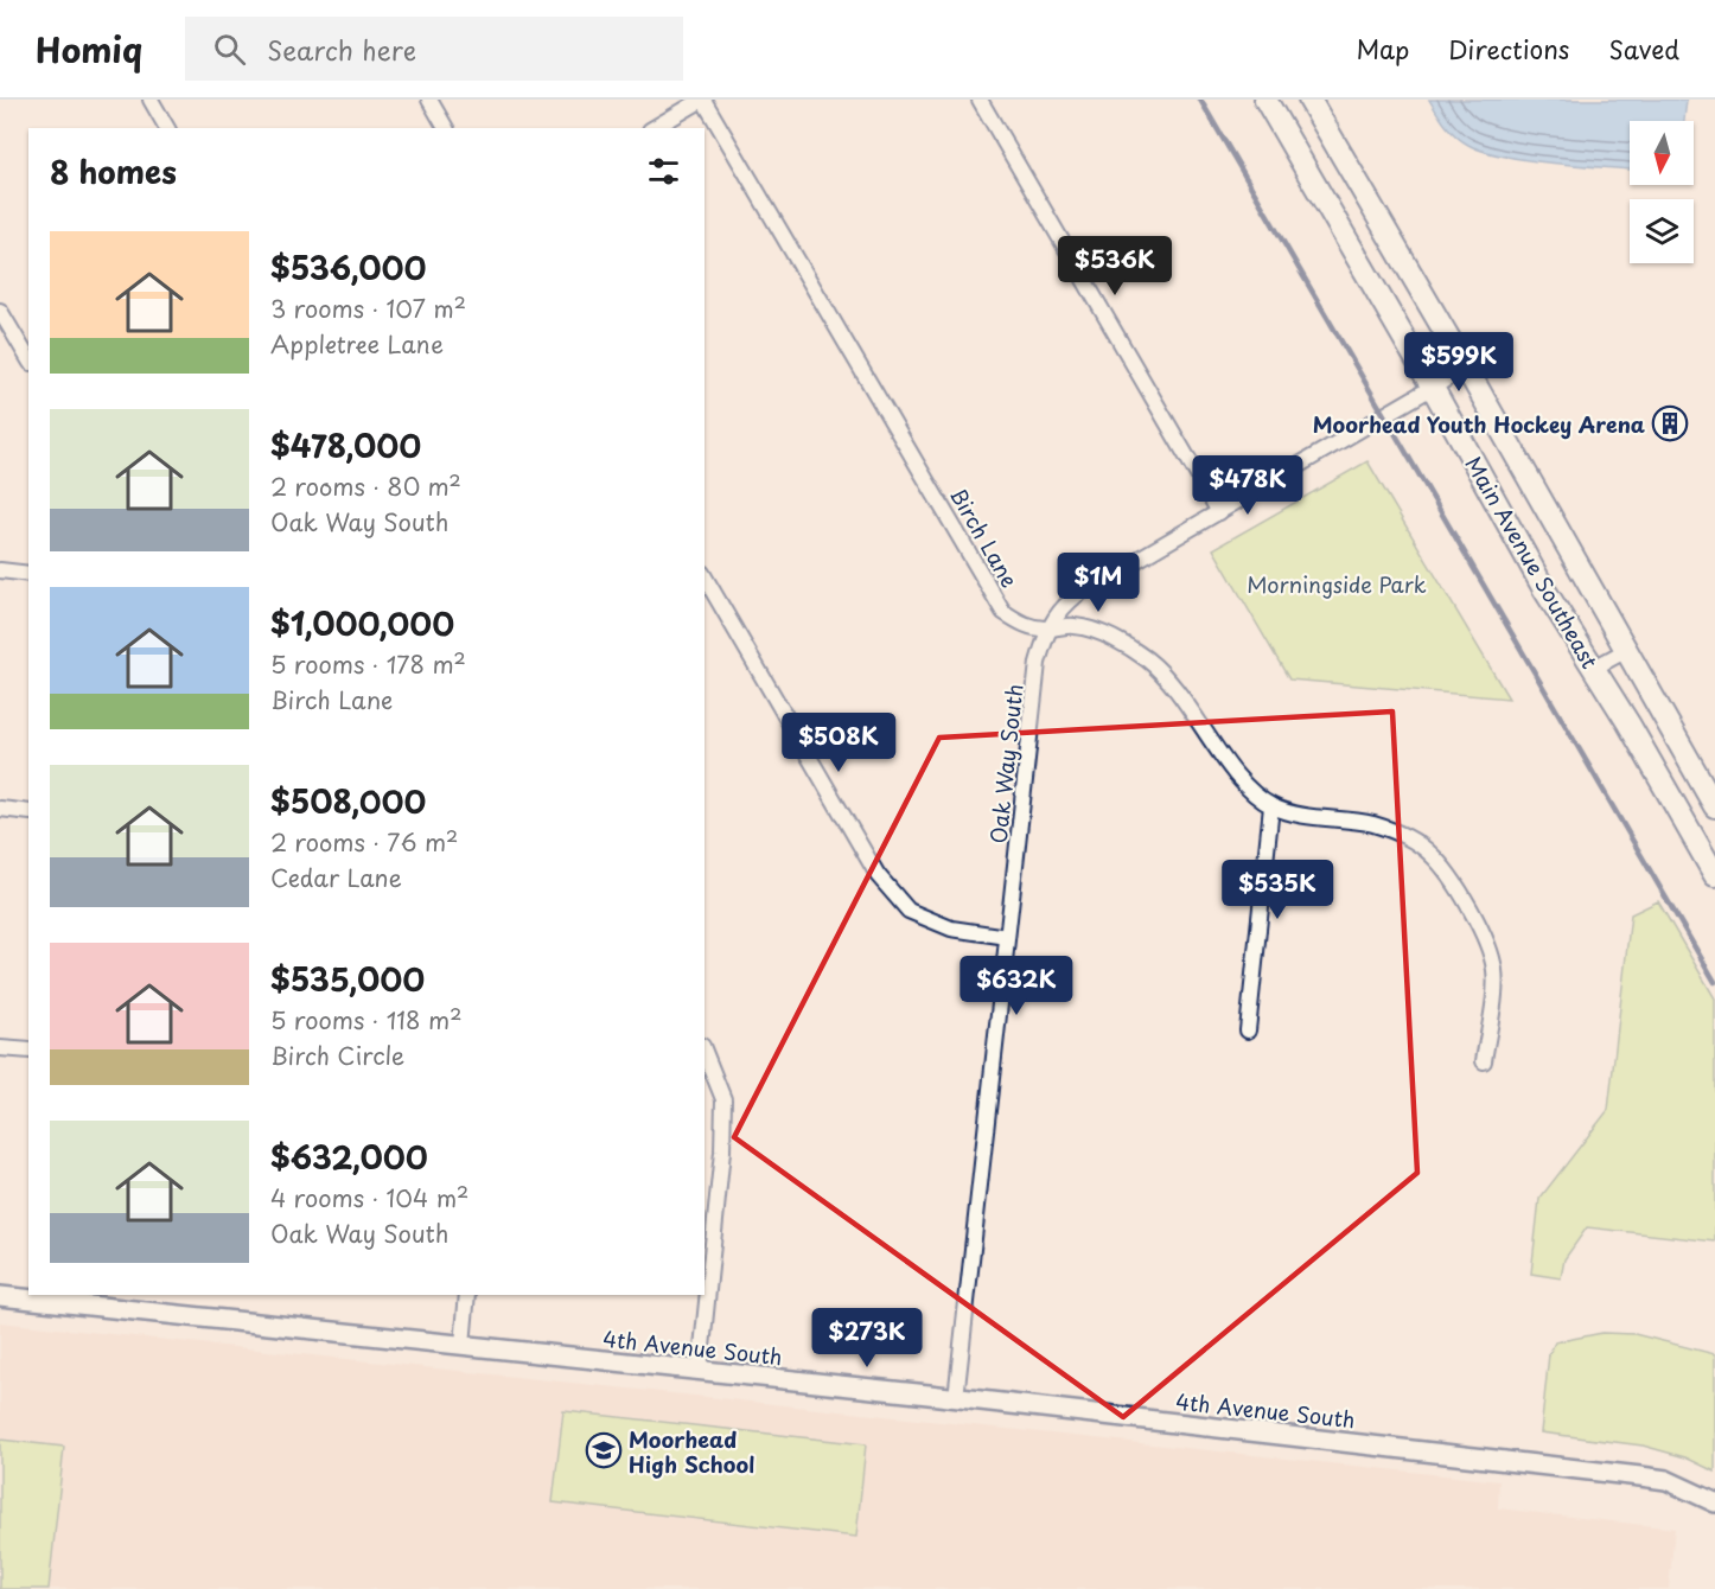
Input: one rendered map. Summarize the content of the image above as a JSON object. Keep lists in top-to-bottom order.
{
  "streets": {
    "main road": ["Main Avenue Southeast"],
    "street": ["Birch Lane", "Oak Way South", "4th Avenue South"]
  },
  "crossings": [
    ["Birch Lane", "Oak Way South"],
    ["Main Avenue Southeast", "Oak Way South"],
    ["Oak Way South", "4th Avenue South"]
  ],
  "parks": ["Morningside Park"],
  "places": {
    "building": ["Moorhead Youth Hockey Arena"],
    "school or university": ["Moorhead High School"]
  },
  "north": "bottom",
  "page": {
    "header": "Homiq",
    "search": "Search here",
    "nav": ["Map", "Directions", "Saved"],
    "heading": "8 homes",
    "list": [
      {
        "name": "$536,000",
        "note": "3 rooms · 107 m² · Appletree Lane"
      },
      {
        "name": "$478,000",
        "note": "2 rooms · 80 m² · Oak Way South"
      },
      {
        "name": "$1,000,000",
        "note": "5 rooms · 178 m² · Birch Lane"
      },
      {
        "name": "$508,000",
        "note": "2 rooms · 76 m² · Cedar Lane"
      },
      {
        "name": "$535,000",
        "note": "5 rooms · 118 m² · Birch Circle"
      },
      {
        "name": "$632,000",
        "note": "4 rooms · 104 m² · Oak Way South"
      }
    ],
    "price": [
      "$536K",
      "$599K",
      "$478K",
      "$1M",
      "$508K",
      "$535K",
      "$632K",
      "$273K"
    ]
  }
}
